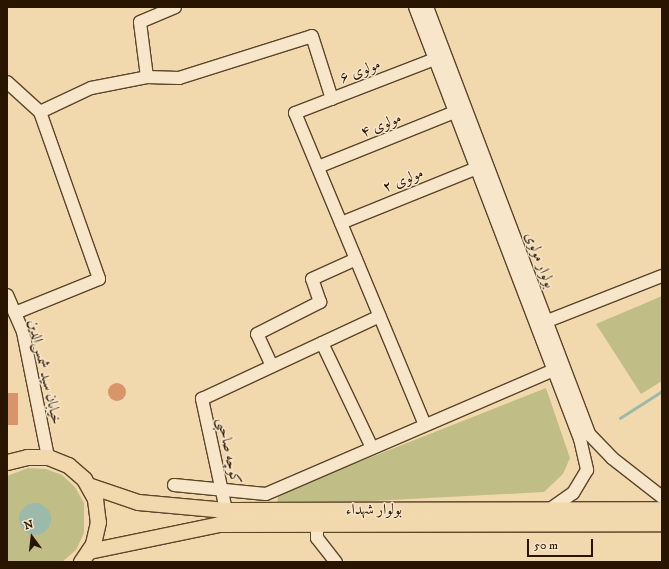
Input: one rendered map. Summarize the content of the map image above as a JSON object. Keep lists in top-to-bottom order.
{
  "streets": {
    "main road": ["بولوار شهداء"],
    "street": [
      "مولوی ۶",
      "مولوی ۴",
      "مولوی ۲",
      "بولوار مولوی",
      "خیابان سید شمس‌الدین",
      "کوچه صاحبی"
    ]
  },
  "crossings": [
    ["مولوی ۶", "مولوی ۴"],
    ["مولوی ۶", "بولوار مولوی"],
    ["مولوی ۴", "بولوار مولوی"],
    ["مولوی ۲", "بولوار مولوی"],
    ["بولوار مولوی", "بولوار شهداء"],
    ["کوچه صاحبی", "بولوار شهداء"]
  ],
  "scale_bar": "50 m",
  "north": "top"
}
